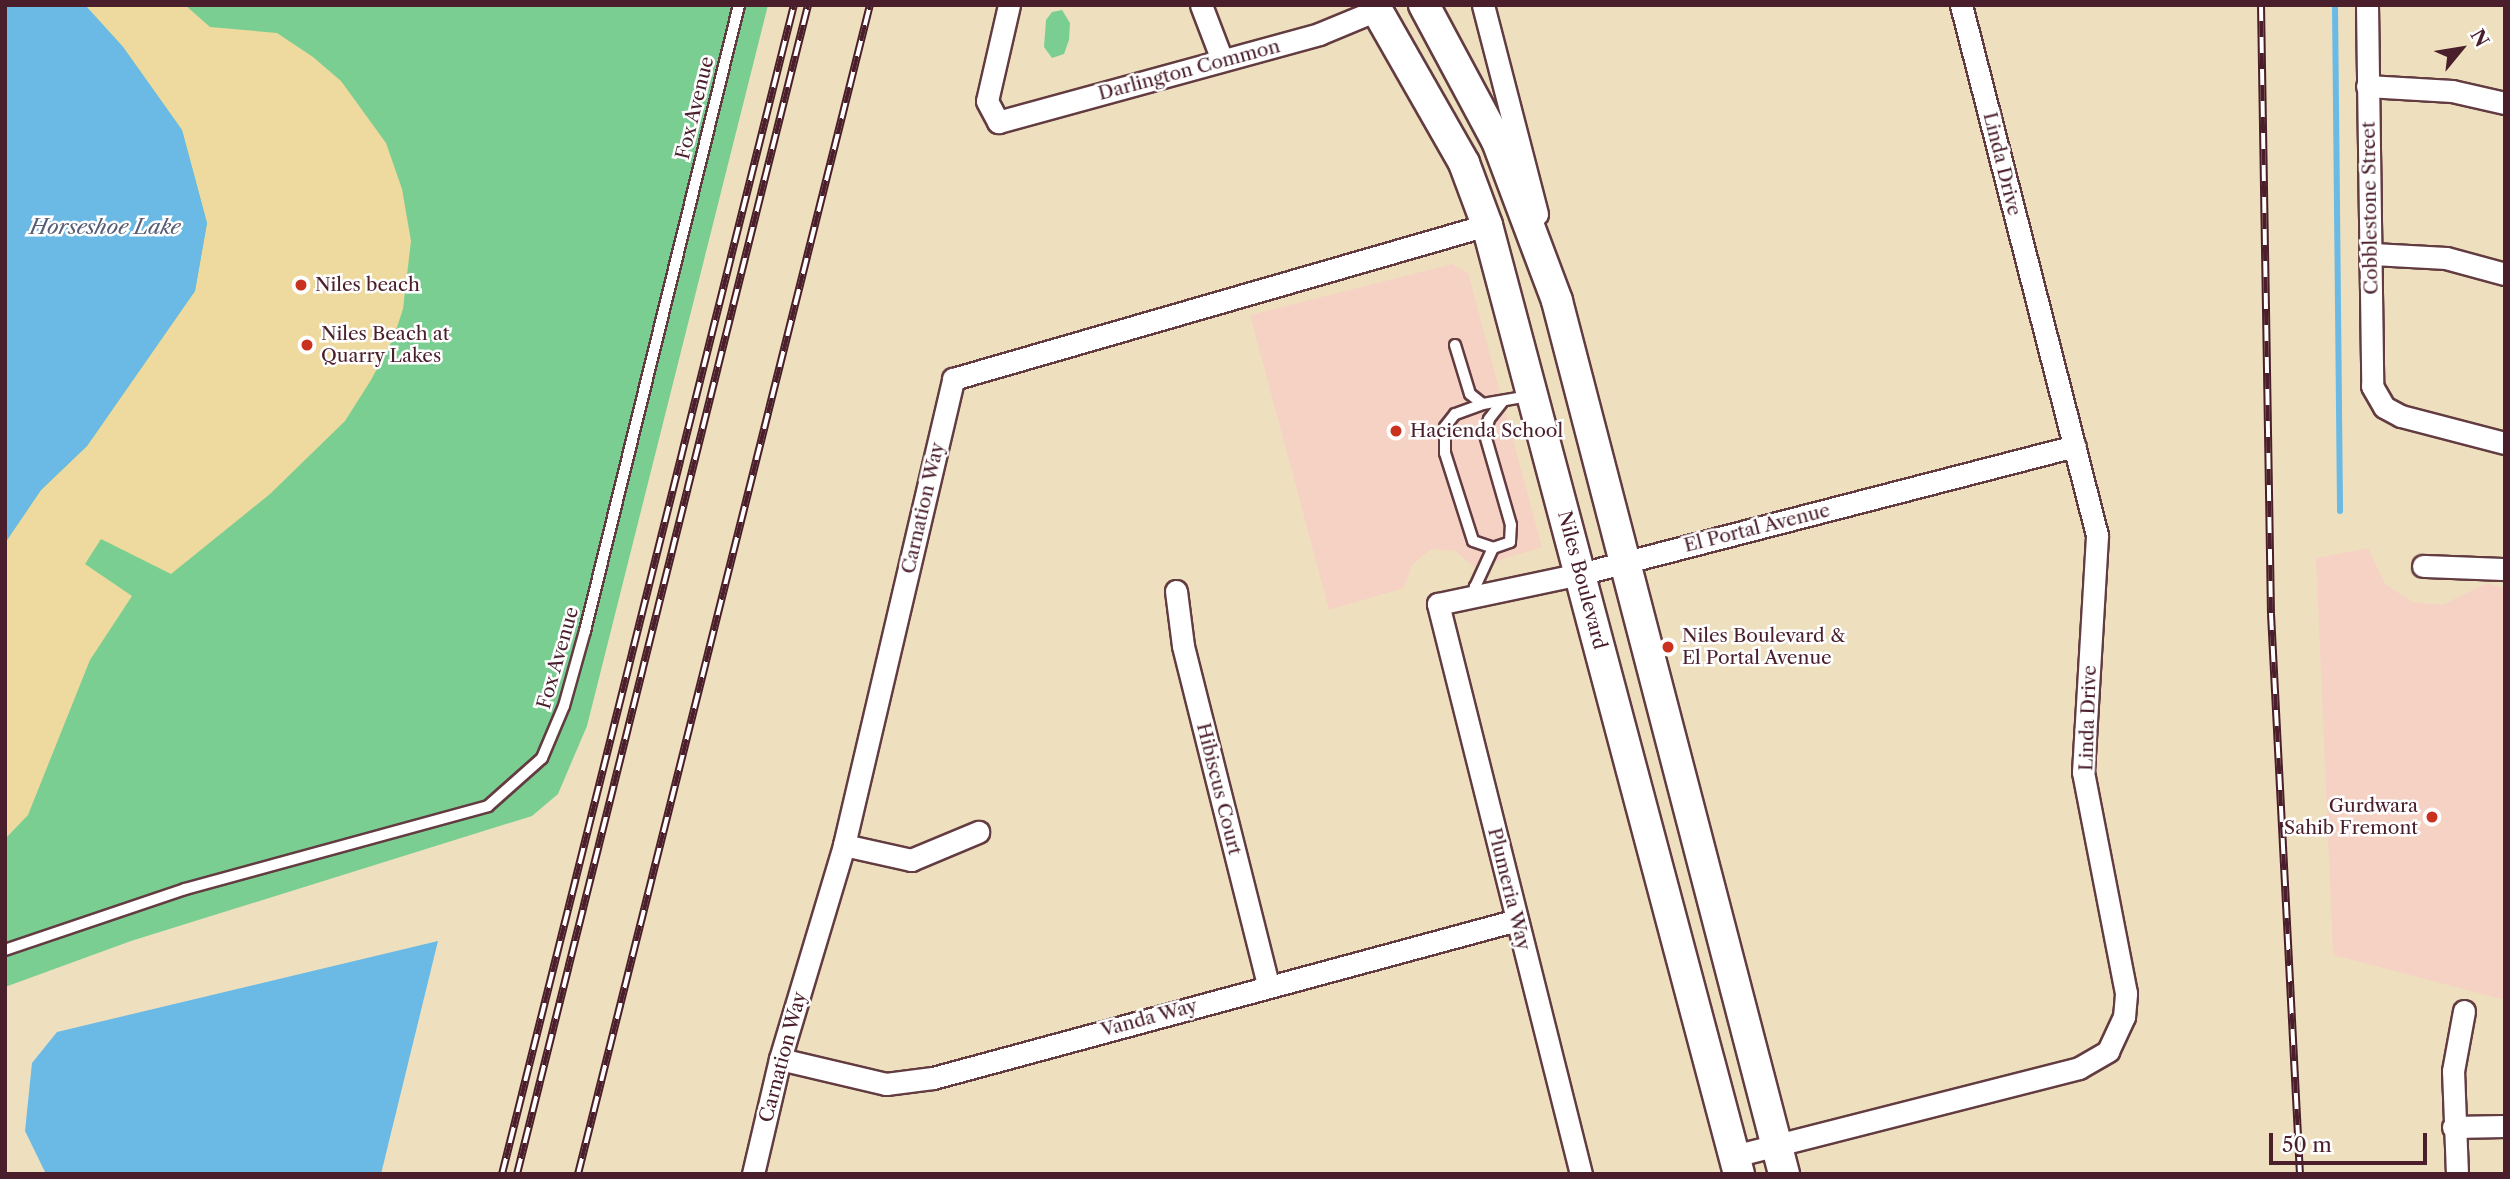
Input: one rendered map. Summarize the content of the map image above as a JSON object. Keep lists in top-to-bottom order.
{
  "streets": {
    "main road": ["Niles Boulevard"],
    "street": [
      "Darlington Common",
      "Linda Drive",
      "Cobblestone Street",
      "Carnation Way",
      "El Portal Avenue",
      "Hibiscus Court",
      "Plumeria Way",
      "Vanda Way"
    ],
    "lane": ["Fox Avenue"]
  },
  "crossings": [
    ["Darlington Common", "Niles Boulevard"],
    ["Linda Drive", "El Portal Avenue"],
    ["Linda Drive", "Niles Boulevard"],
    ["Carnation Way", "Niles Boulevard"],
    ["Carnation Way", "Vanda Way"],
    ["El Portal Avenue", "Niles Boulevard"],
    ["El Portal Avenue", "Plumeria Way"],
    ["Hibiscus Court", "Vanda Way"],
    ["Plumeria Way", "Vanda Way"]
  ],
  "water": ["Horseshoe Lake"],
  "places": [
    "Niles beach",
    "Niles Beach at Quarry Lakes",
    "Hacienda School",
    "Niles Boulevard & El Portal Avenue",
    "Gurdwara Sahib Fremont"
  ],
  "scale_bar": "50 m",
  "north": "top right"
}
